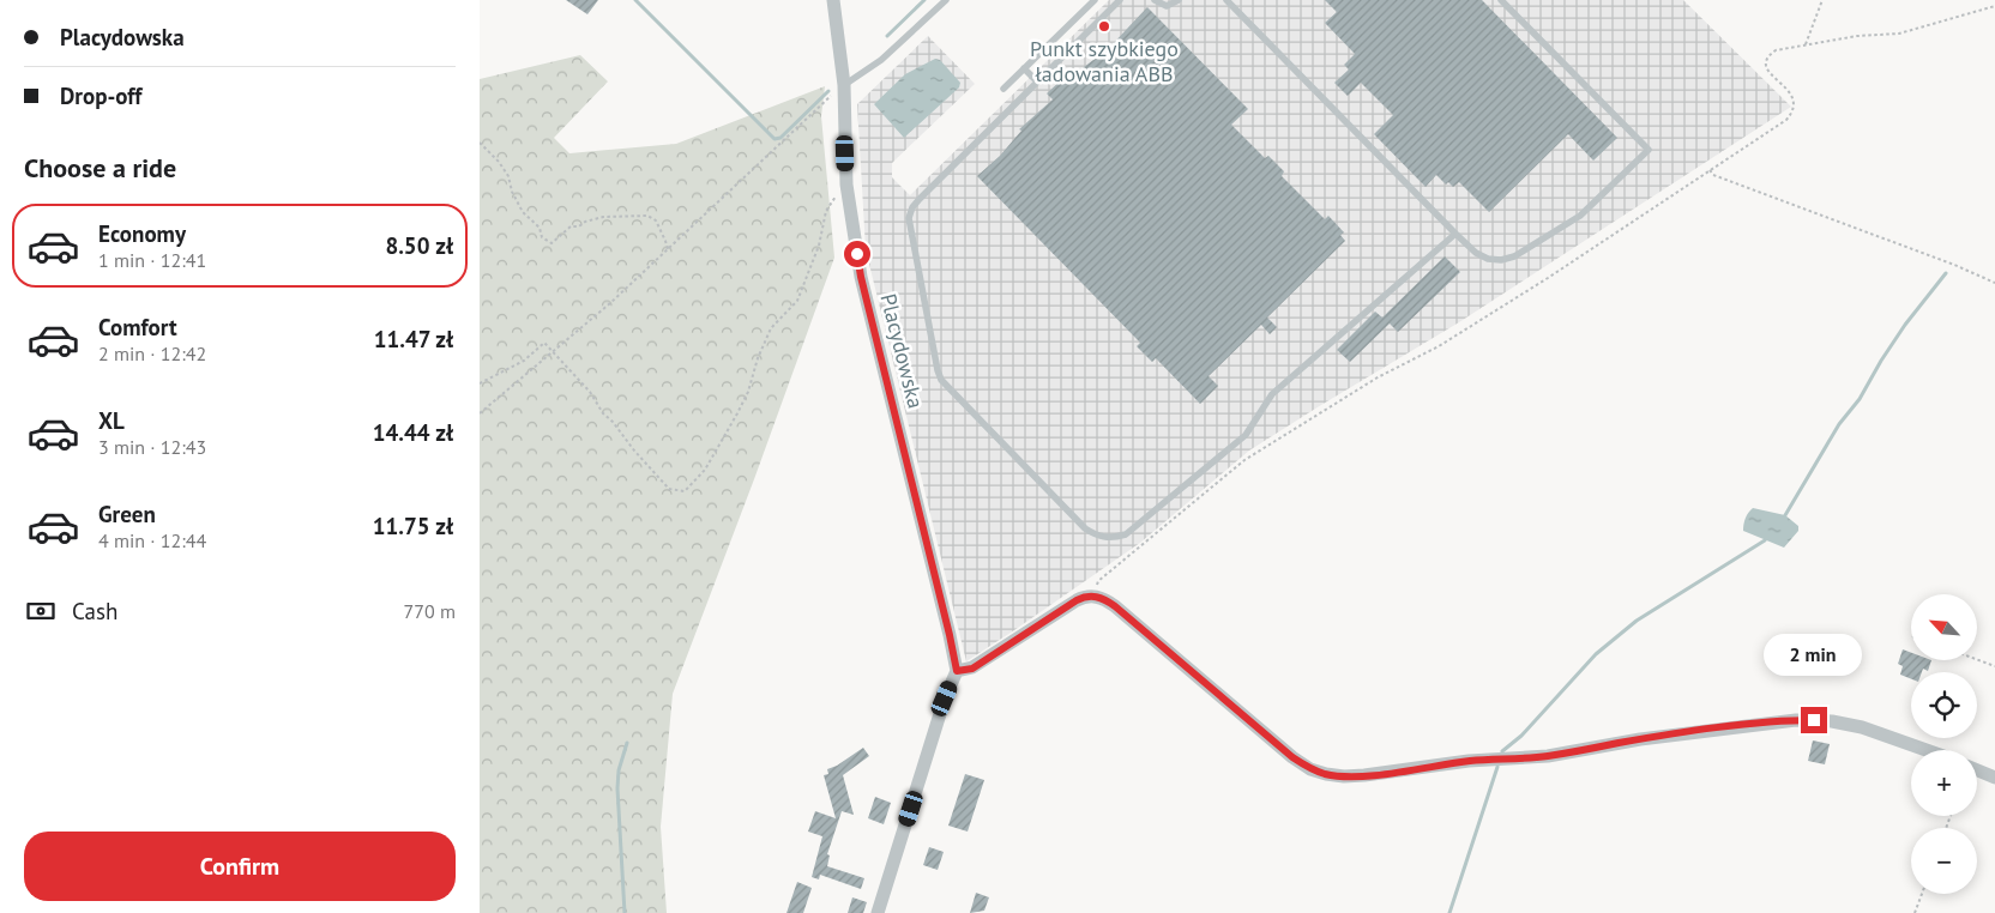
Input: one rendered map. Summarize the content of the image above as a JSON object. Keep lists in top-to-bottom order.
{
  "streets": {
    "street": ["Placydowska"]
  },
  "places": ["Punkt szybkiego ładowania ABB"],
  "north": "top left",
  "page": {
    "banner": ["Placydowska", "Drop-off"],
    "heading": "Choose a ride",
    "list": [
      {
        "name": "Economy",
        "note": "1 min · 12:41",
        "value": "8.50 zł"
      },
      {
        "name": "Comfort",
        "note": "2 min · 12:42",
        "value": "11.47 zł"
      },
      {
        "name": "XL",
        "note": "3 min · 12:43",
        "value": "14.44 zł"
      },
      {
        "name": "Green",
        "note": "4 min · 12:44",
        "value": "11.75 zł"
      }
    ],
    "pay": ["Cash", "770 m"],
    "map_buttons": ["+", "−"],
    "bubble": "2 min",
    "buttons": "Confirm"
  }
}
